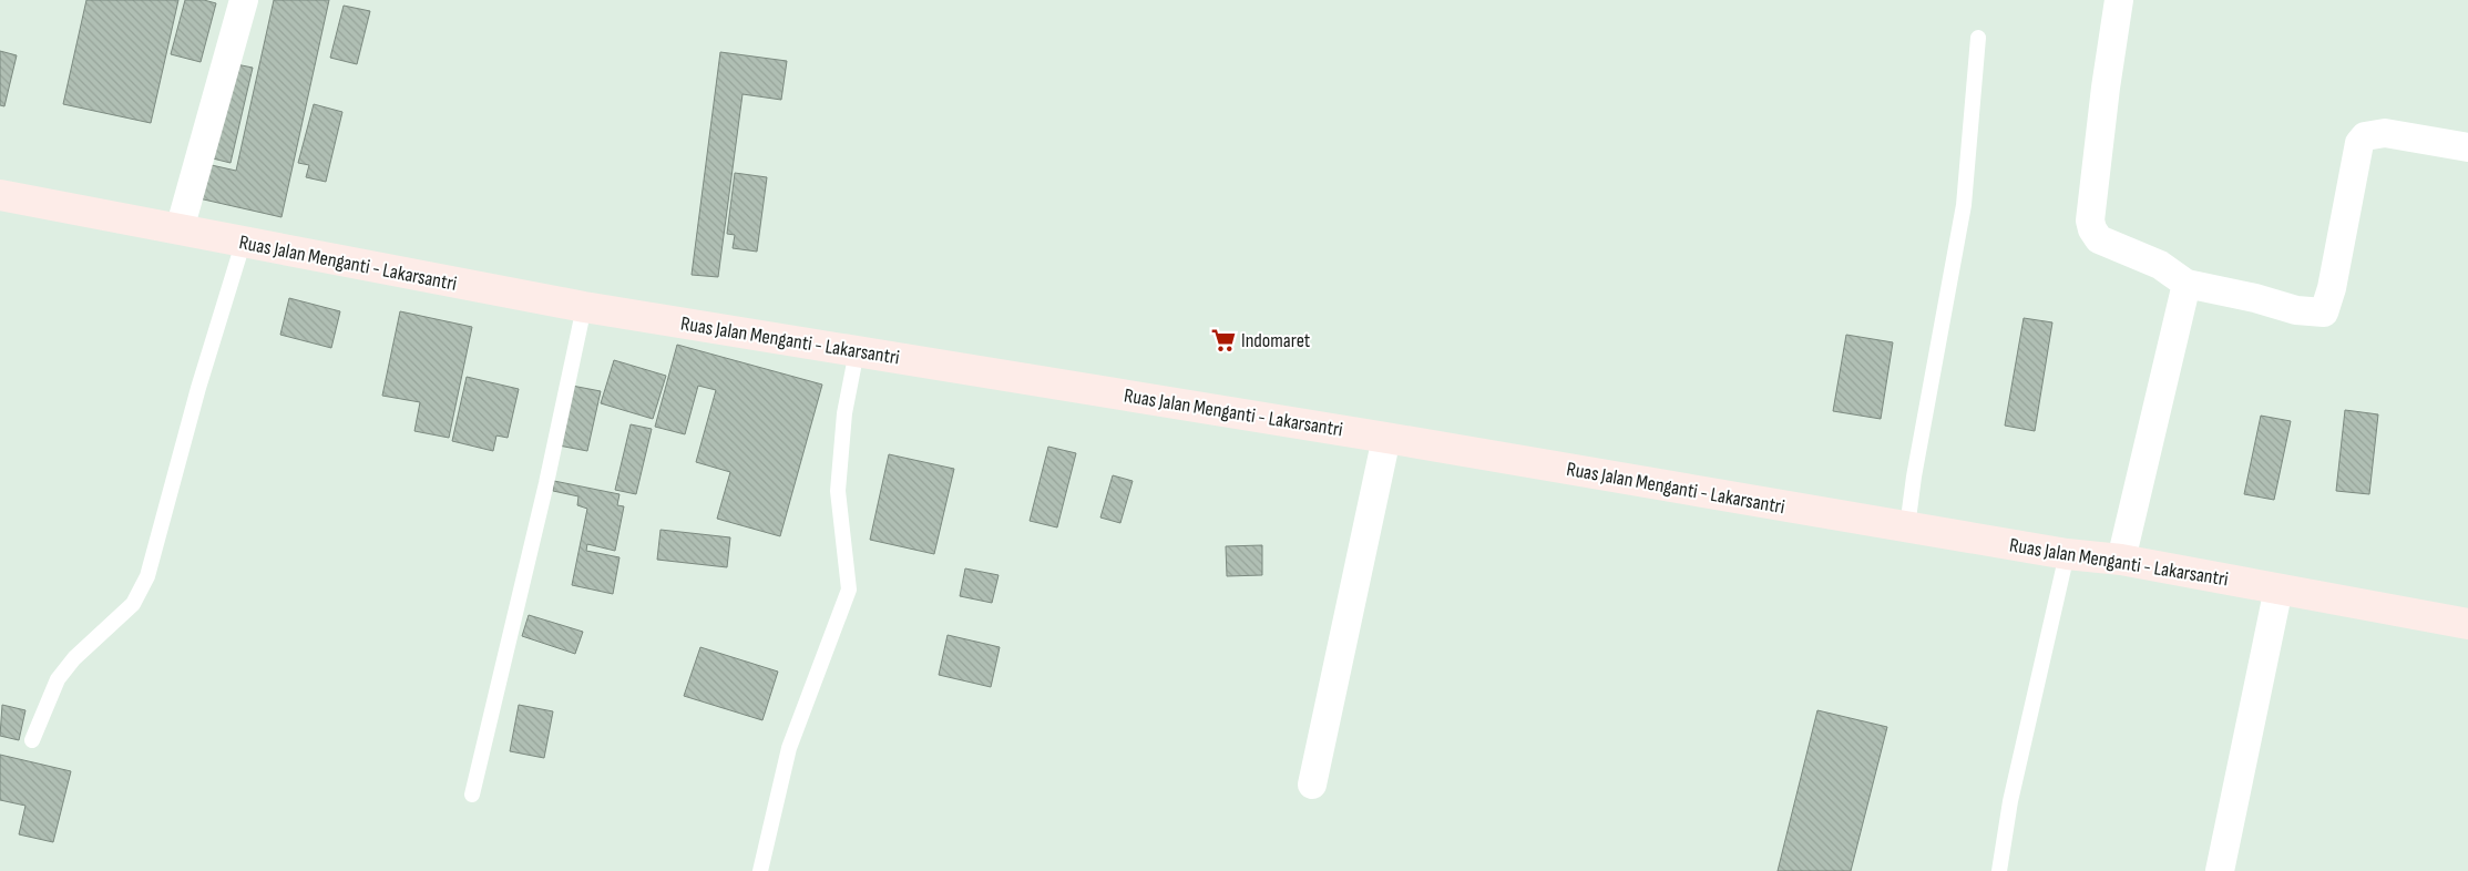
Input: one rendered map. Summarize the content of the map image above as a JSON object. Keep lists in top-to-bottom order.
{
  "streets": {
    "main road": ["Ruas Jalan Menganti - Lakarsantri"]
  },
  "places": {
    "supermarket": ["Indomaret"]
  }
}
